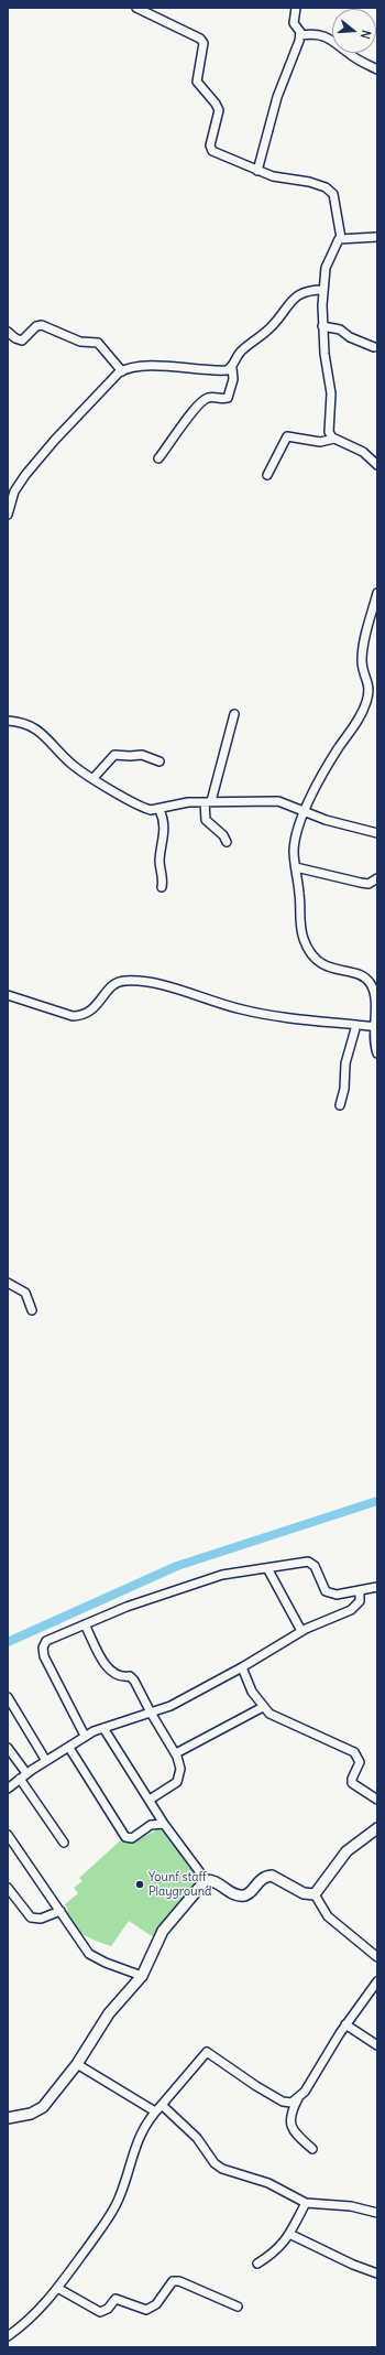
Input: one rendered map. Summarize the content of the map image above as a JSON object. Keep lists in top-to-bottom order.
{
  "places": ["Younf staff Playground"],
  "north": "right"
}
